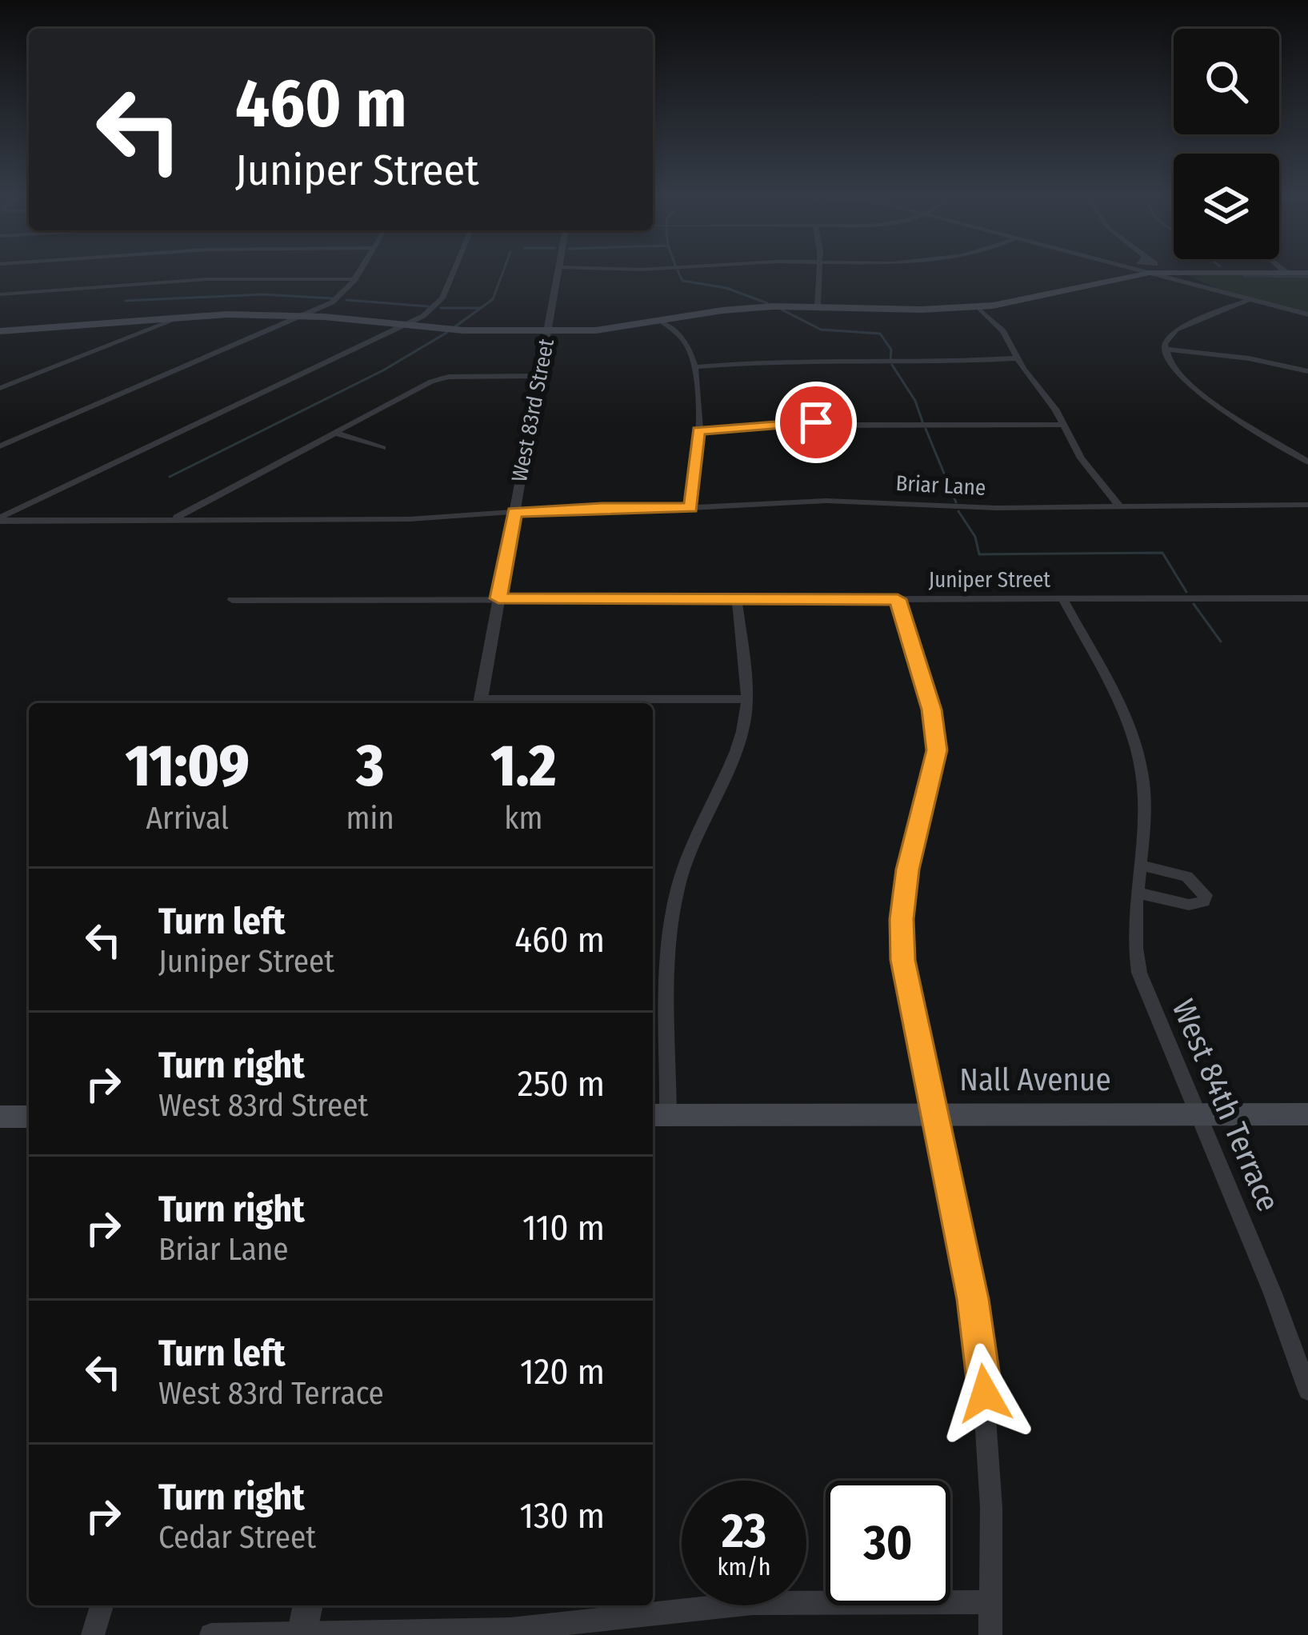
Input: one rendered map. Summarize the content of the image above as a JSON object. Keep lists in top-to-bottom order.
{
  "streets": {
    "main road": ["Nall Avenue"],
    "street": [
      "West 83rd Street",
      "Briar Lane",
      "Juniper Street",
      "West 84th Terrace"
    ]
  },
  "crossings": [
    ["West 83rd Street", "Briar Lane"],
    ["West 83rd Street", "Juniper Street"],
    ["Juniper Street", "West 84th Terrace"],
    ["Nall Avenue", "West 84th Terrace"]
  ],
  "page": {
    "turn": ["460 m", "Juniper Street"],
    "eta": [
      "11:09",
      "Arrival",
      "3",
      "min",
      "1.2",
      "km"
    ],
    "list": [
      {
        "name": "Turn left",
        "note": "Juniper Street",
        "value": "460 m"
      },
      {
        "name": "Turn right",
        "note": "West 83rd Street",
        "value": "250 m"
      },
      {
        "name": "Turn right",
        "note": "Briar Lane",
        "value": "110 m"
      },
      {
        "name": "Turn left",
        "note": "West 83rd Terrace",
        "value": "120 m"
      },
      {
        "name": "Turn right",
        "note": "Cedar Street",
        "value": "130 m"
      }
    ],
    "speed": "23 km/h",
    "limit": "30"
  }
}
